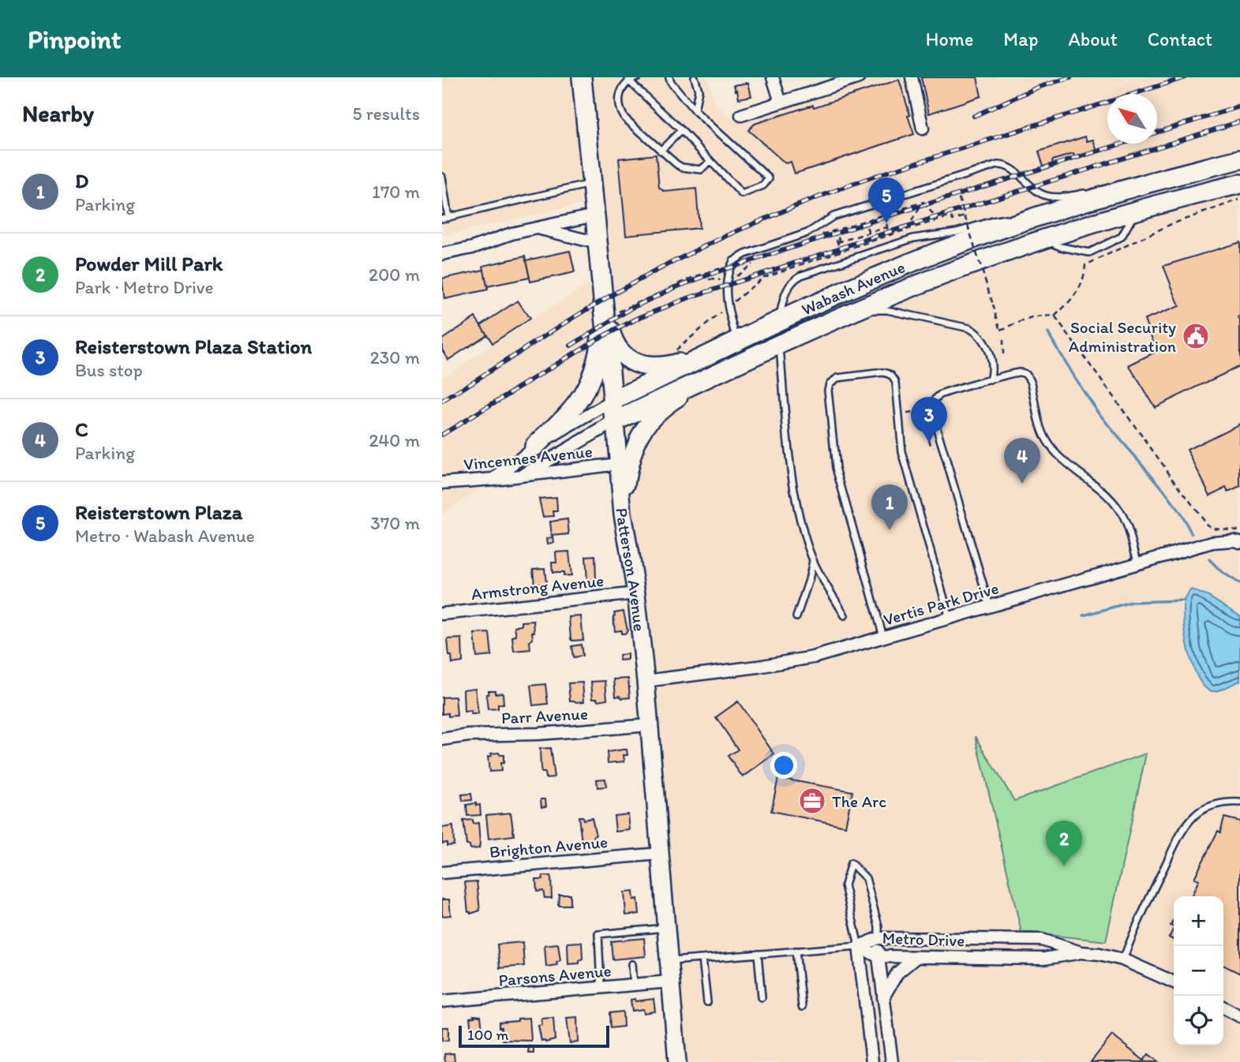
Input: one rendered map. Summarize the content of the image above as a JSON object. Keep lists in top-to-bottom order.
{
  "streets": {
    "main road": ["Wabash Avenue", "Patterson Avenue"],
    "street": [
      "Vincennes Avenue",
      "Armstrong Avenue",
      "Vertis Park Drive",
      "Parr Avenue",
      "Brighton Avenue",
      "Metro Drive",
      "Parsons Avenue"
    ]
  },
  "crossings": [
    ["Wabash Avenue", "Vincennes Avenue"],
    ["Wabash Avenue", "Patterson Avenue"],
    ["Vincennes Avenue", "Patterson Avenue"],
    ["Patterson Avenue", "Armstrong Avenue"],
    ["Patterson Avenue", "Vertis Park Drive"],
    ["Patterson Avenue", "Parr Avenue"],
    ["Patterson Avenue", "Brighton Avenue"],
    ["Patterson Avenue", "Parsons Avenue"]
  ],
  "places": {
    "public building": ["Social Security Administration"],
    "office": ["The Arc"]
  },
  "scale_bar": "100 m",
  "north": "top left",
  "page": {
    "header": "Pinpoint",
    "nav": [
      "Home",
      "Map",
      "About",
      "Contact"
    ],
    "heading": ["Nearby", "5 results"],
    "list": [
      {
        "mark": "1",
        "name": "D",
        "note": "Parking",
        "value": "170 m"
      },
      {
        "mark": "2",
        "name": "Powder Mill Park",
        "note": "Park · Metro Drive",
        "value": "200 m"
      },
      {
        "mark": "3",
        "name": "Reisterstown Plaza Station",
        "note": "Bus stop",
        "value": "230 m"
      },
      {
        "mark": "4",
        "name": "C",
        "note": "Parking",
        "value": "240 m"
      },
      {
        "mark": "5",
        "name": "Reisterstown Plaza",
        "note": "Metro · Wabash Avenue",
        "value": "370 m"
      }
    ],
    "pins": [
      "5",
      "3",
      "4",
      "1",
      "2"
    ],
    "map_buttons": ["+", "−"],
    "scale": "100 m"
  }
}
